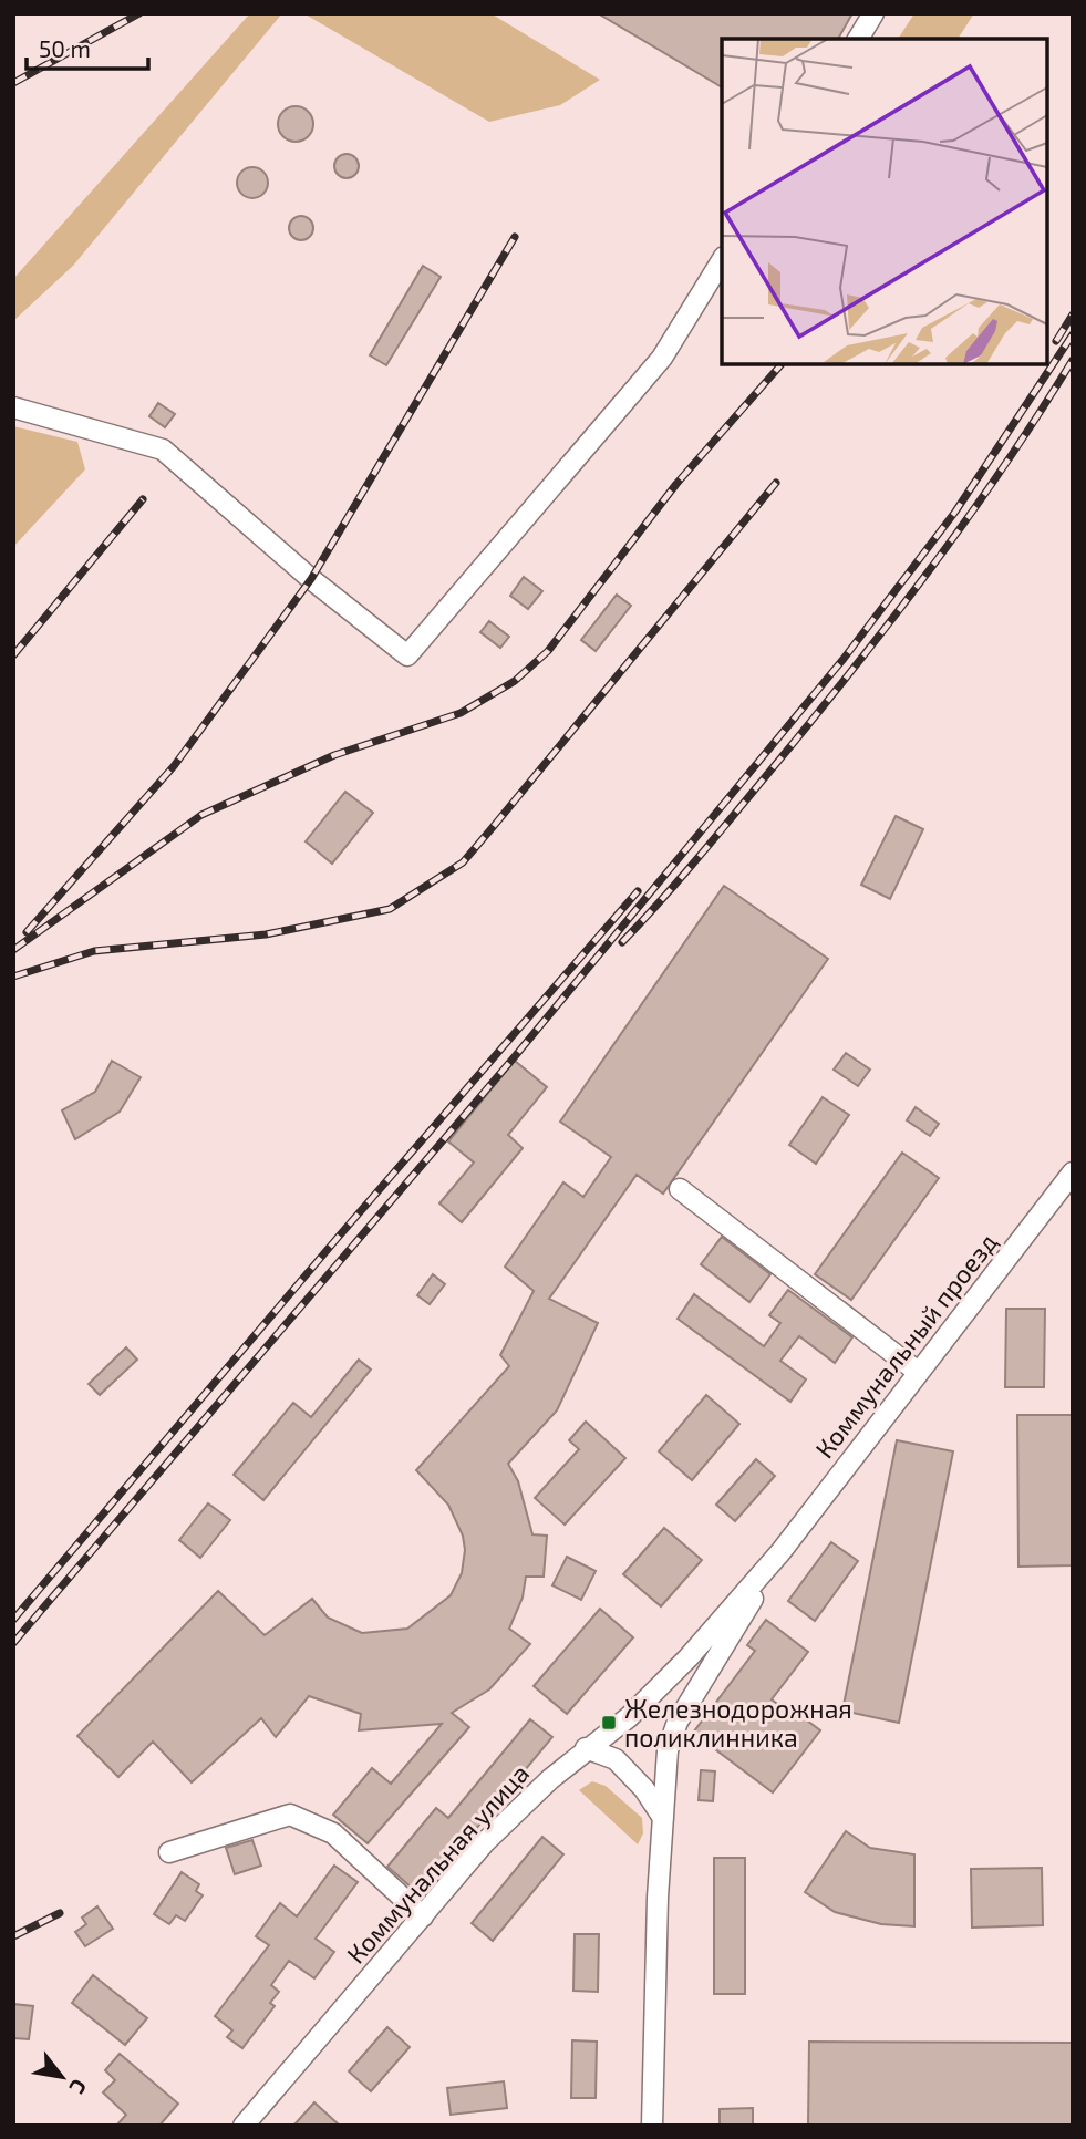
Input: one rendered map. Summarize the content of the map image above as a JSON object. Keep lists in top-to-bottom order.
{
  "streets": {
    "street": ["Коммунальный проезд", "Коммунальная улица"]
  },
  "crossings": [
    ["Коммунальный проезд", "Коммунальная улица"]
  ],
  "places": {
    "transit": ["Железнодорожная поликлинника"]
  },
  "scale_bar": "50 m",
  "north": "bottom right"
}
